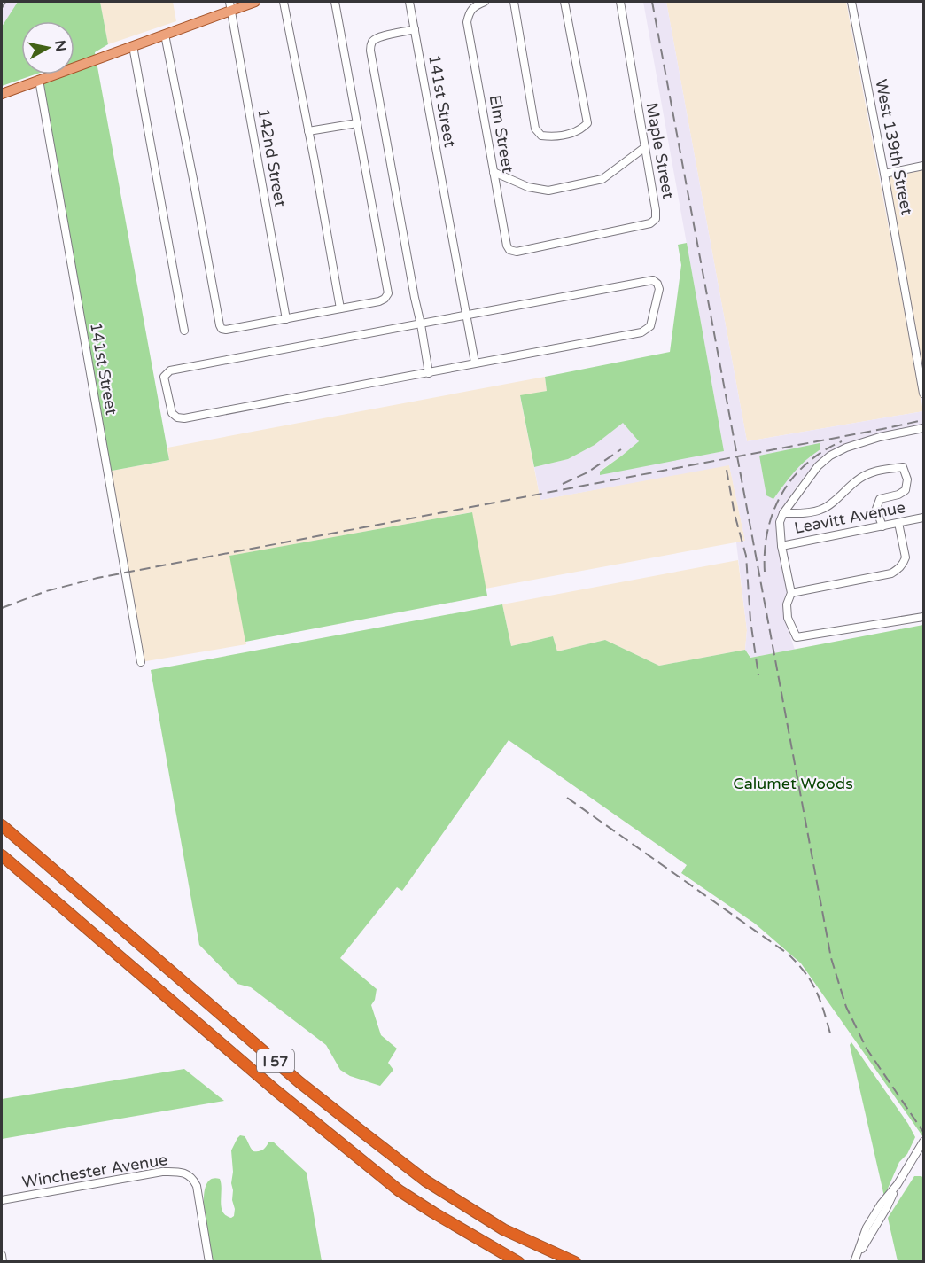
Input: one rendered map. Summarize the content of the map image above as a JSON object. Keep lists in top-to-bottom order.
{
  "streets": {
    "highway": ["I 57"],
    "street": [
      "141st Street",
      "Elm Street",
      "West 139th Street",
      "Maple Street",
      "142nd Street",
      "Leavitt Avenue",
      "Winchester Avenue"
    ]
  },
  "crossings": [
    ["Elm Street", "Maple Street"]
  ],
  "parks": ["Calumet Woods"],
  "north": "right"
}
